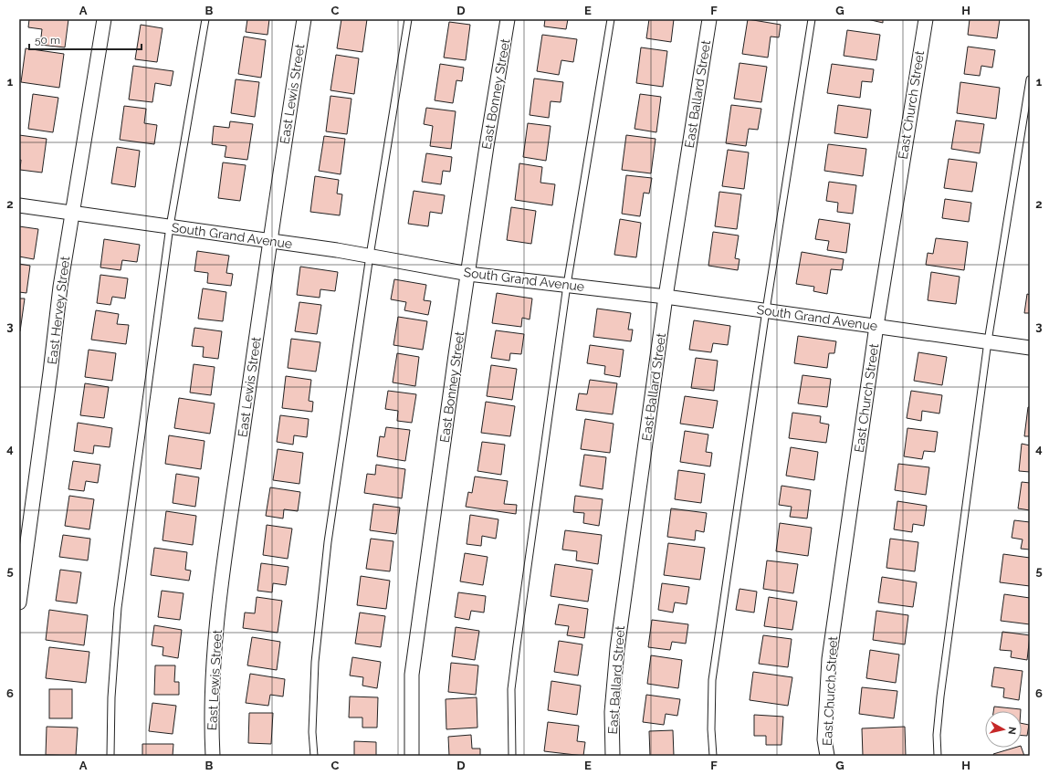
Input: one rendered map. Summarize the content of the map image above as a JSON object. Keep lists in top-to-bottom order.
{
  "streets": {
    "street": [
      "East Lewis Street",
      "East Bonney Street",
      "East Ballard Street",
      "East Church Street",
      "South Grand Avenue",
      "East Hervey Street"
    ]
  },
  "crossings": [
    ["East Lewis Street", "South Grand Avenue"],
    ["East Bonney Street", "South Grand Avenue"],
    ["East Ballard Street", "South Grand Avenue"],
    ["East Church Street", "South Grand Avenue"],
    ["South Grand Avenue", "East Hervey Street"]
  ],
  "scale_bar": "50 m",
  "north": "right",
  "grid": {
    "columns": [
      "A",
      "B",
      "C",
      "D",
      "E",
      "F",
      "G",
      "H"
    ],
    "rows": [
      "1",
      "2",
      "3",
      "4",
      "5",
      "6"
    ]
  }
}
